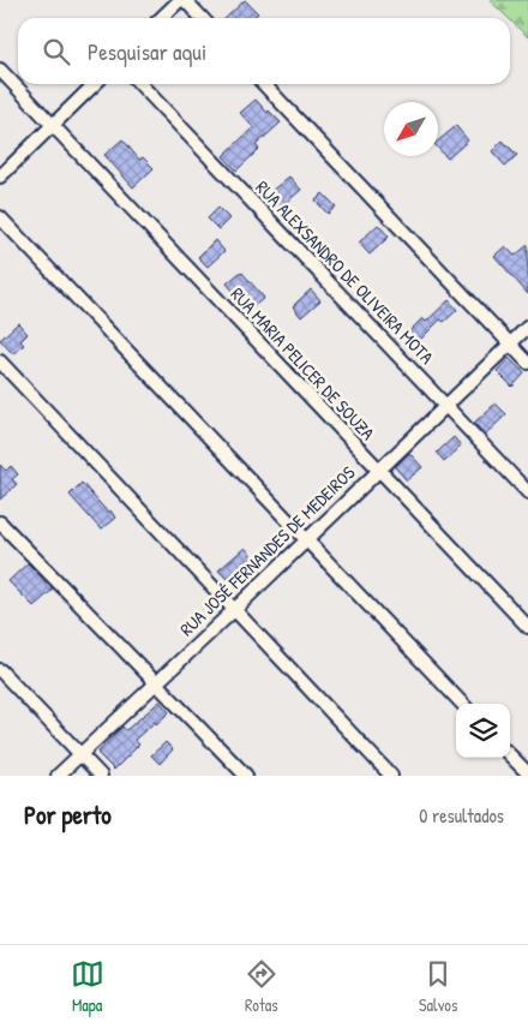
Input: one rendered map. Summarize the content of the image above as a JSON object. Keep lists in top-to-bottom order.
{
  "streets": {
    "street": ["RUA ALEXSANDRO DE OLIVEIRA MOTA", "RUA MARIA PELICER DE SOUZA", "RUA JOSÉ FERNANDES DE MEDEIROS"]
  },
  "crossings": [
    ["RUA ALEXSANDRO DE OLIVEIRA MOTA", "RUA JOSÉ FERNANDES DE MEDEIROS"],
    ["RUA MARIA PELICER DE SOUZA", "RUA JOSÉ FERNANDES DE MEDEIROS"]
  ],
  "north": "bottom left",
  "page": {
    "search": "Pesquisar aqui",
    "heading": ["Por perto", "0 resultados"],
    "nav": ["Mapa", "Rotas", "Salvos"]
  }
}
